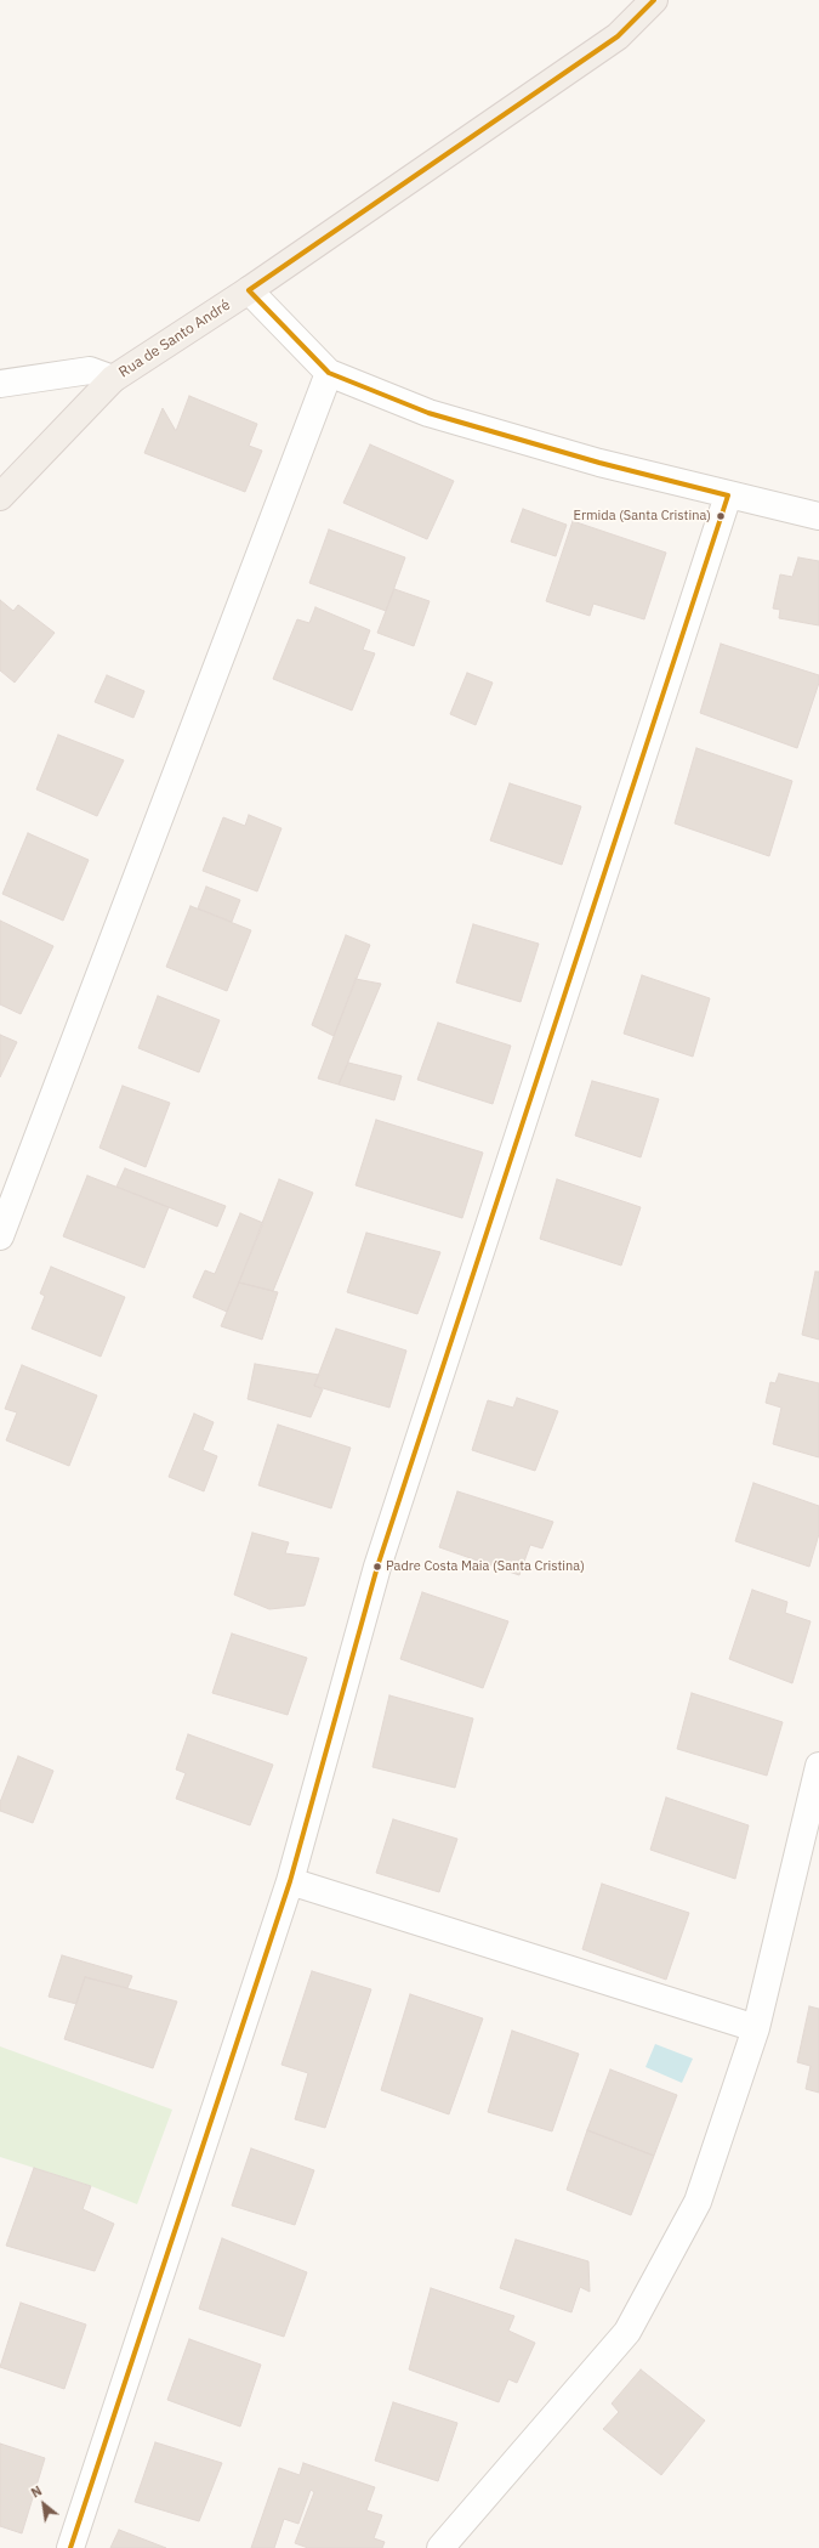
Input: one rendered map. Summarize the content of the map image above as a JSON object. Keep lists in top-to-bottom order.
{
  "streets": {
    "main road": ["Rua de Santo André"]
  },
  "places": ["Ermida (Santa Cristina)", "Padre Costa Maia (Santa Cristina)"],
  "north": "top left"
}
